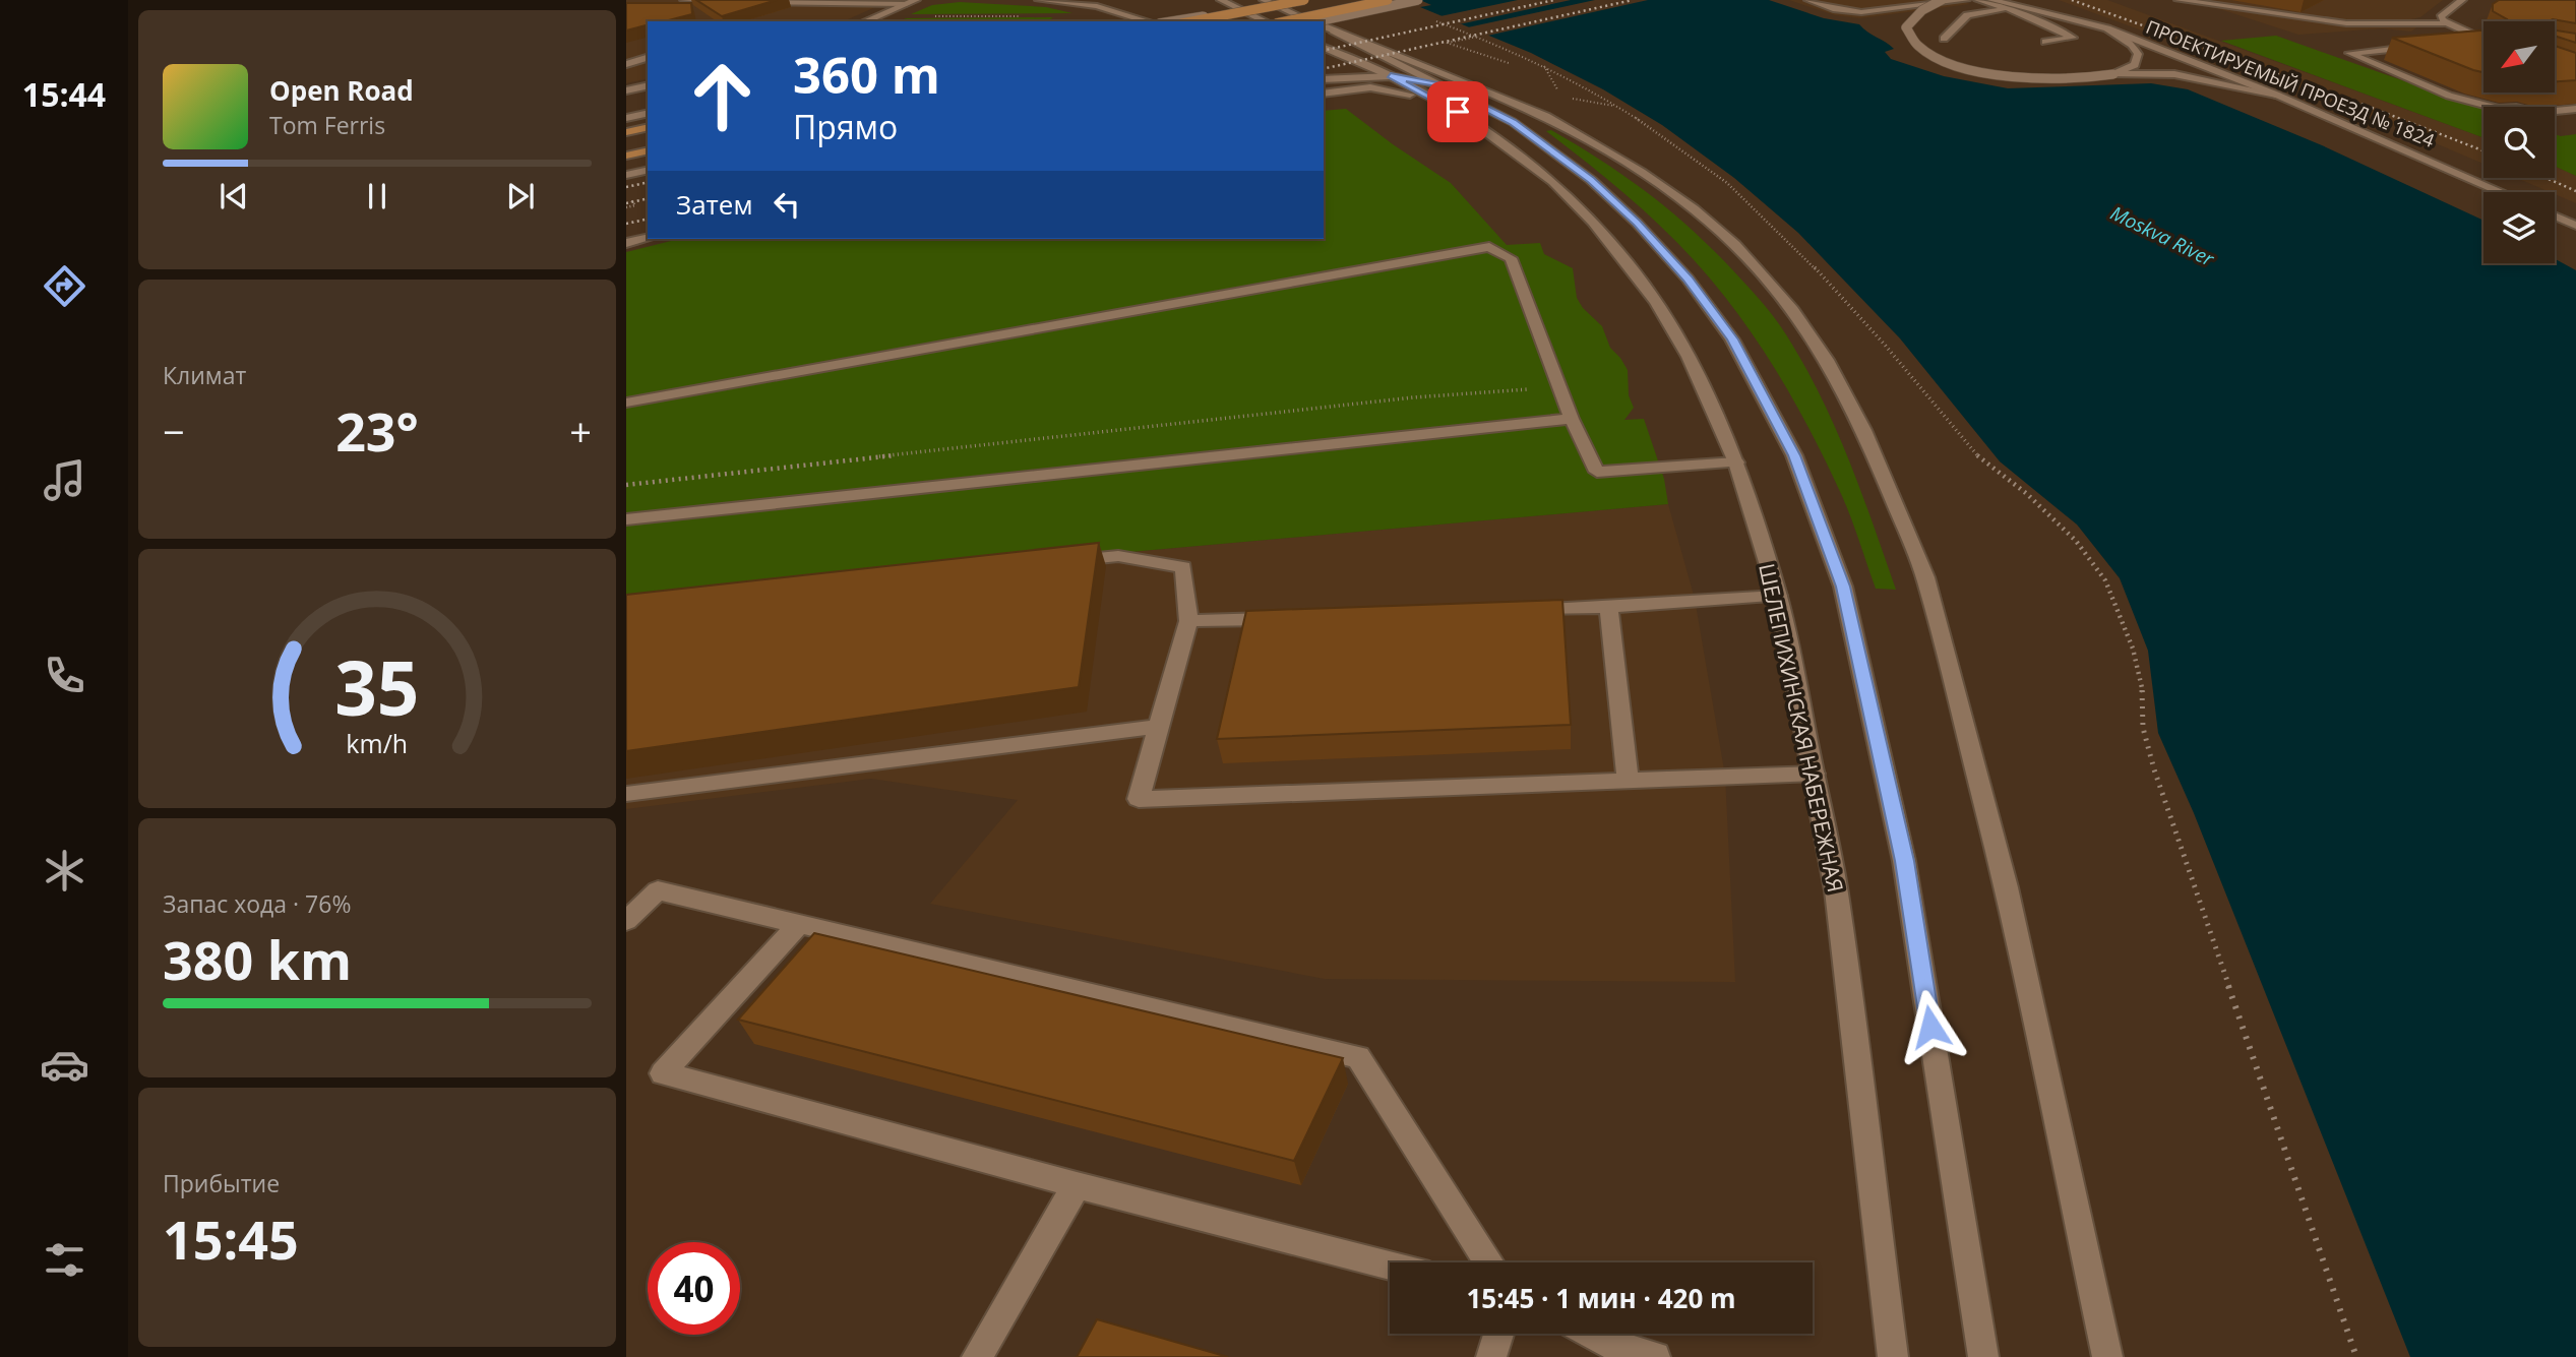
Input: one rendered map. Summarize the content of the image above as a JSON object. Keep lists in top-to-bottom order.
{
  "streets": {
    "main road": ["ПРОЕКТИРУЕМЫЙ ПРОЕЗД № 1824", "ШЕЛЕПИХИНСКАЯ НАБЕРЕЖНАЯ"]
  },
  "water": ["Moskva River"],
  "north": "bottom left",
  "page": {
    "tabs": "15:44",
    "turn": ["360 m", "Прямо"],
    "song": ["Open Road", "Tom Ferris"],
    "then": "Затем",
    "tile": [
      "Климат",
      ["Запас хода · 76%", "380 km"],
      ["Прибытие", "15:45"]
    ],
    "heat": ["−", "23°", "+"],
    "limit": "40",
    "trip": "15:45 · 1 мин · 420 m",
    "gauge": ["35", "km/h"]
  }
}
